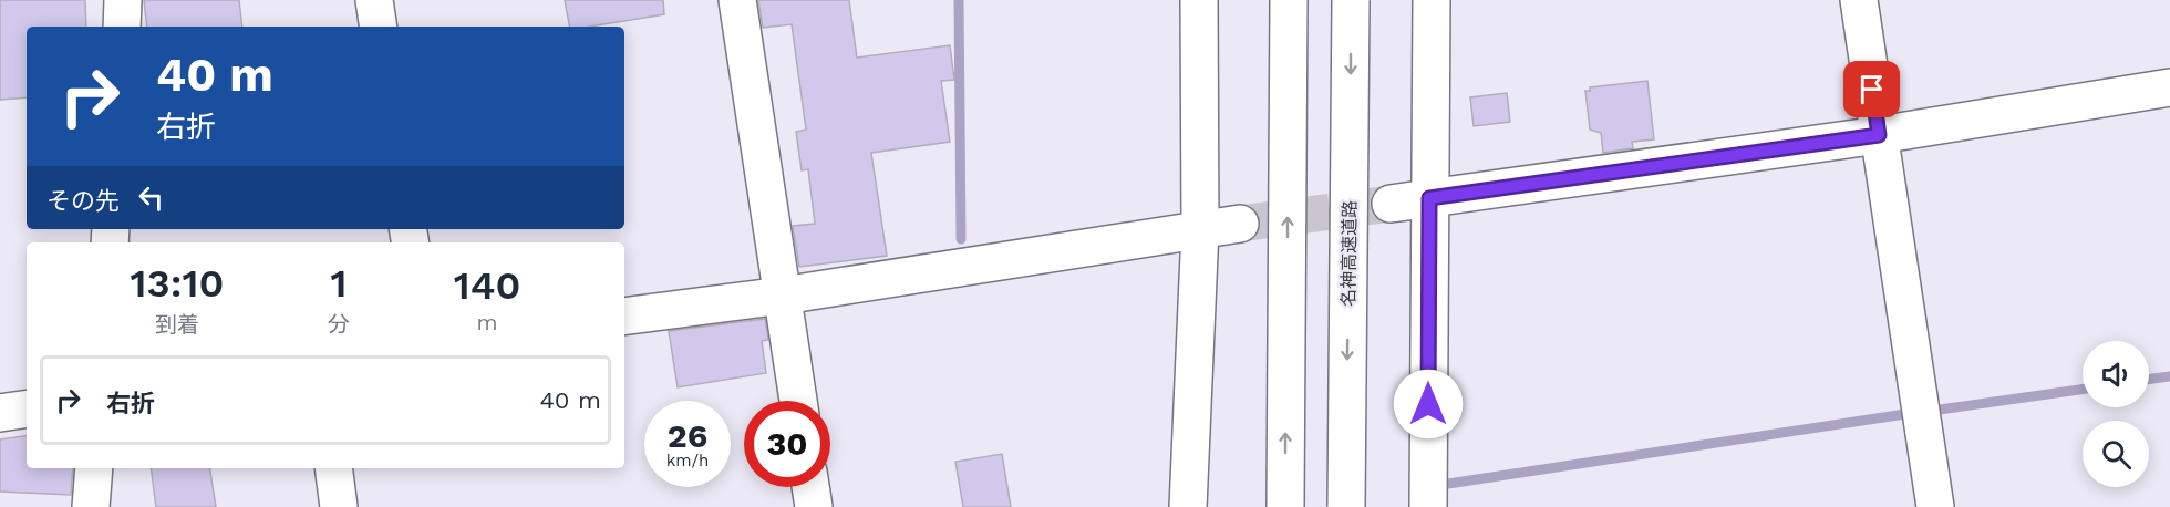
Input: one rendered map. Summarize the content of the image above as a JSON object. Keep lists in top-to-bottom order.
{
  "streets": {
    "main road": ["名神高速道路"]
  },
  "page": {
    "turn": ["40 m", "右折"],
    "then": "その先",
    "eta": [
      "13:10",
      "到着",
      "1",
      "分",
      "140",
      "m"
    ],
    "list": [
      {
        "name": "右折",
        "value": "40 m"
      }
    ],
    "speed": "26 km/h",
    "limit": "30"
  }
}
